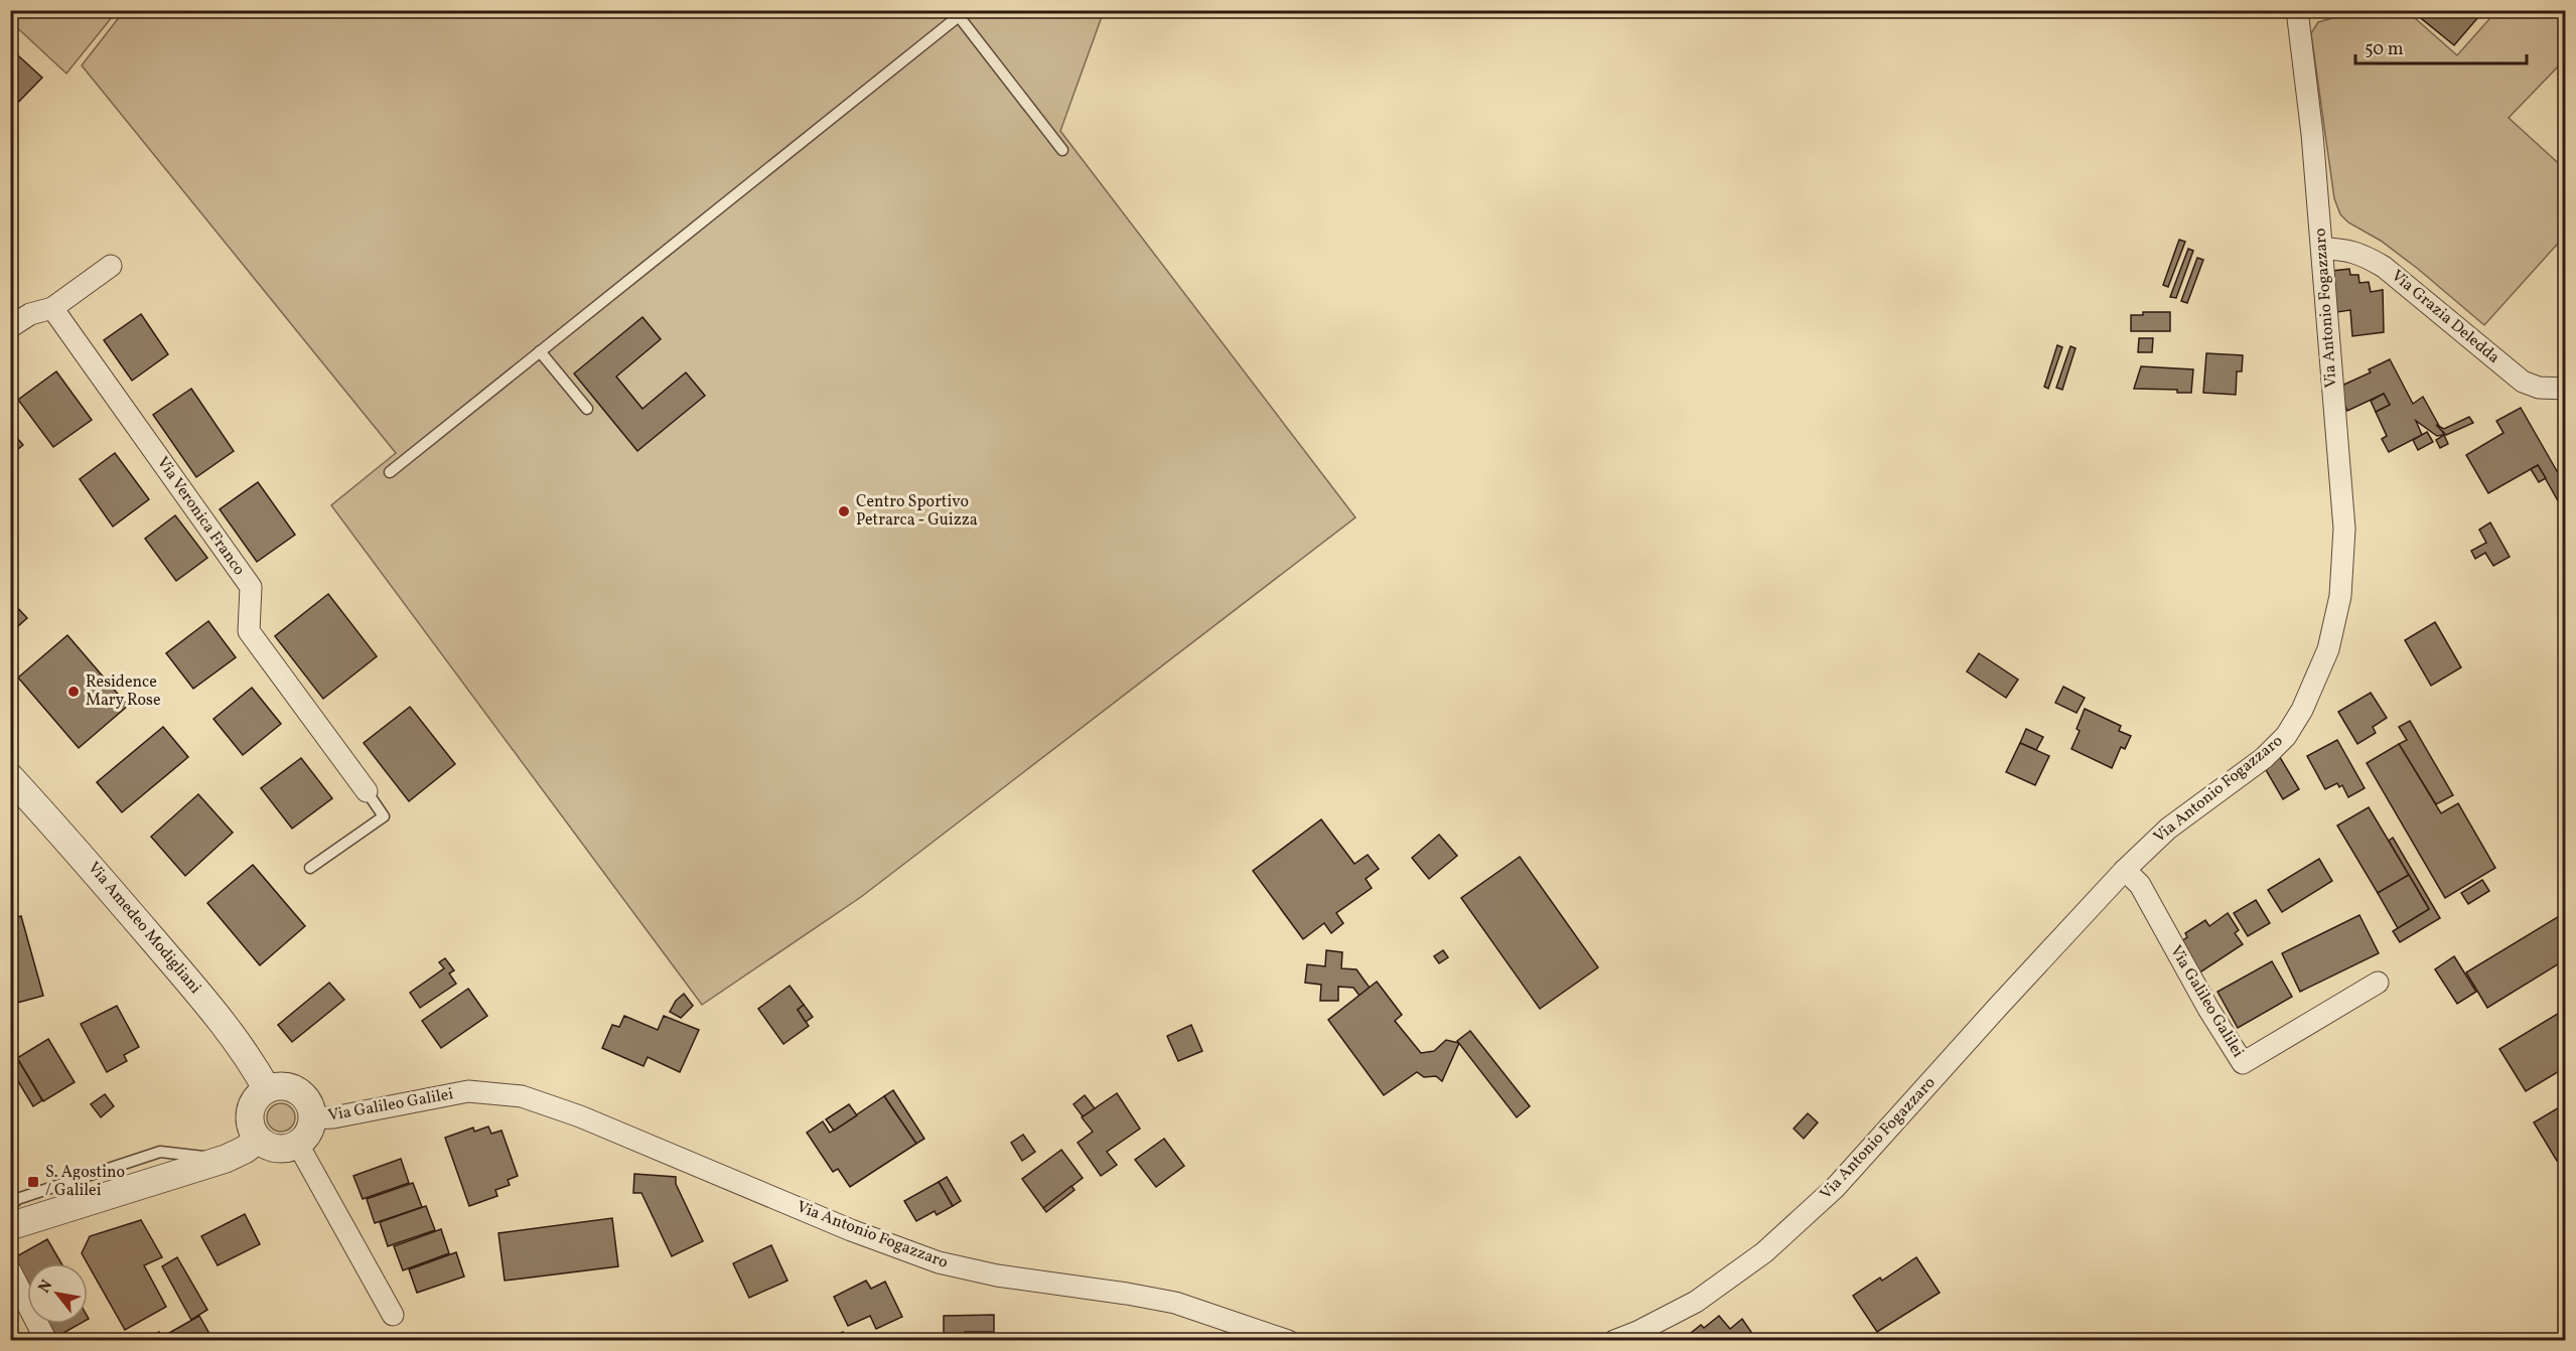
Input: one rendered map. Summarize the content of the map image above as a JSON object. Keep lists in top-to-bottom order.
{
  "streets": {
    "street": [
      "Via Antonio Fogazzaro",
      "Via Grazia Deledda",
      "Via Veronica Franco",
      "Via Amedeo Modigliani",
      "Via Galileo Galilei"
    ]
  },
  "crossings": [
    ["Via Antonio Fogazzaro", "Via Grazia Deledda"],
    ["Via Antonio Fogazzaro", "Via Galileo Galilei"],
    ["Via Amedeo Modigliani", "Via Galileo Galilei"]
  ],
  "places": {
    "other": ["Centro Sportivo Petrarca - Guizza", "Residence Mary Rose"],
    "transit": ["S. Agostino / Galilei"]
  },
  "scale_bar": "50 m",
  "north": "top left"
}
